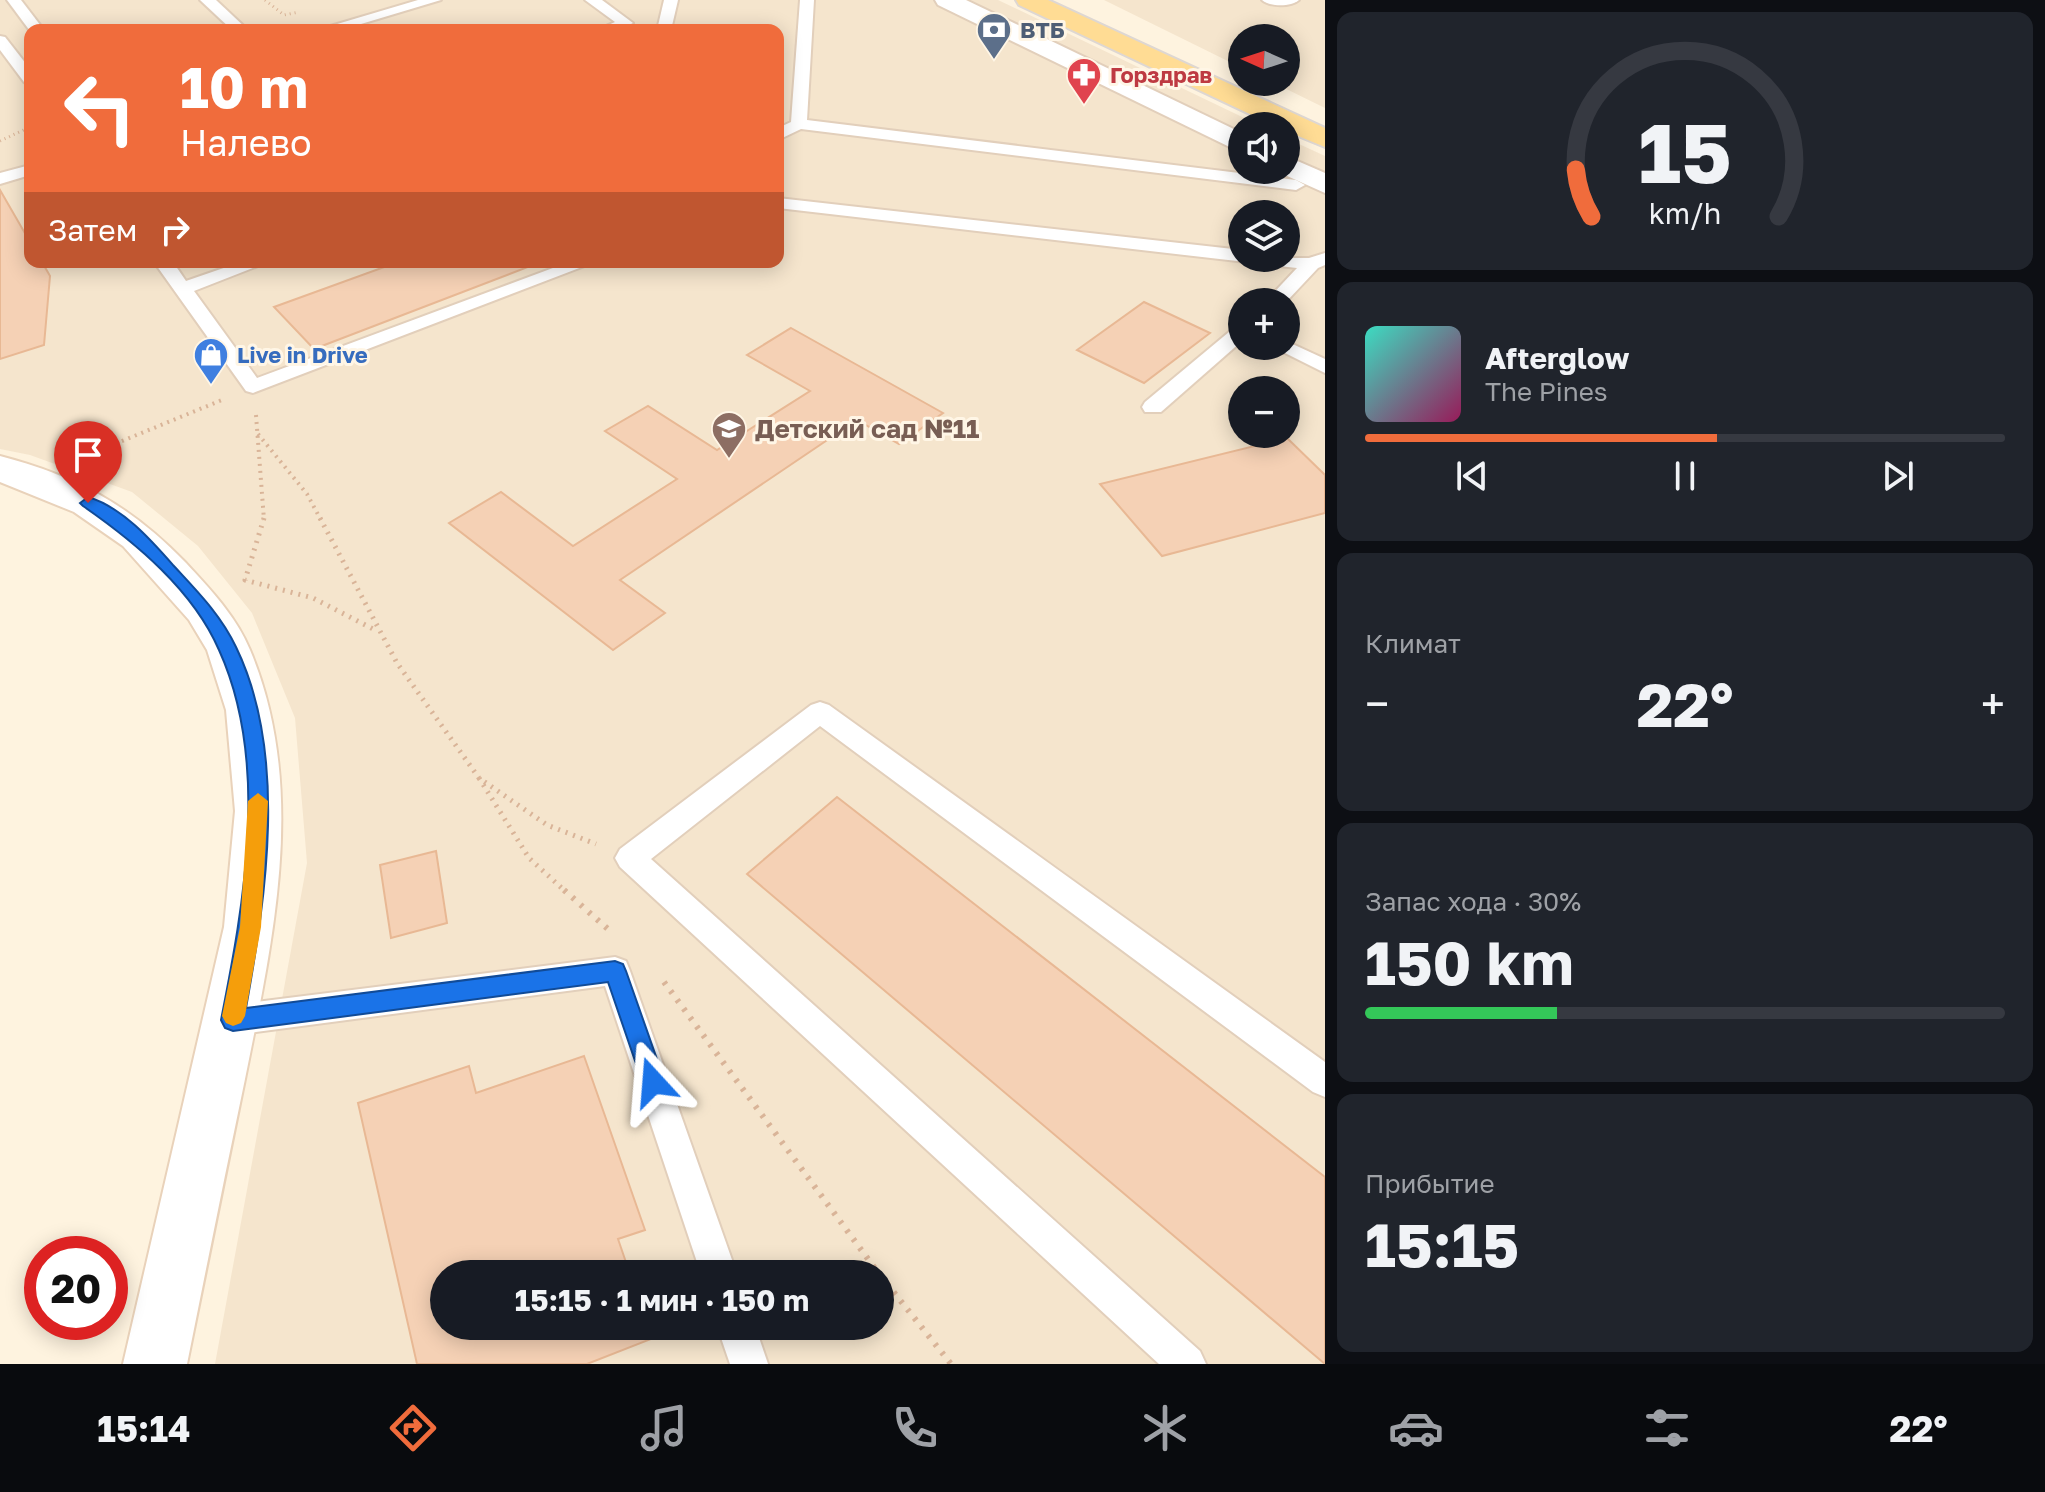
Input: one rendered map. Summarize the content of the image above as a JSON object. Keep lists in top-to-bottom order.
{
  "places": {
    "bank": ["ВТБ"],
    "pharmacy": ["Горздрав"],
    "shop": ["Live in Drive"],
    "school or university": ["Детский сад №11"]
  },
  "north": "left",
  "page": {
    "map_buttons": ["+", "−"],
    "turn": ["10 m", "Налево"],
    "then": "Затем",
    "song": ["Afterglow", "The Pines"],
    "tile": [
      "Климат",
      ["Запас хода · 30%", "150 km"],
      ["Прибытие", "15:15"]
    ],
    "heat": ["−", "22°", "+"],
    "limit": "20",
    "trip": "15:15 · 1 мин · 150 m",
    "tabs": ["15:14", "22°"],
    "gauge": ["15", "km/h"]
  }
}
